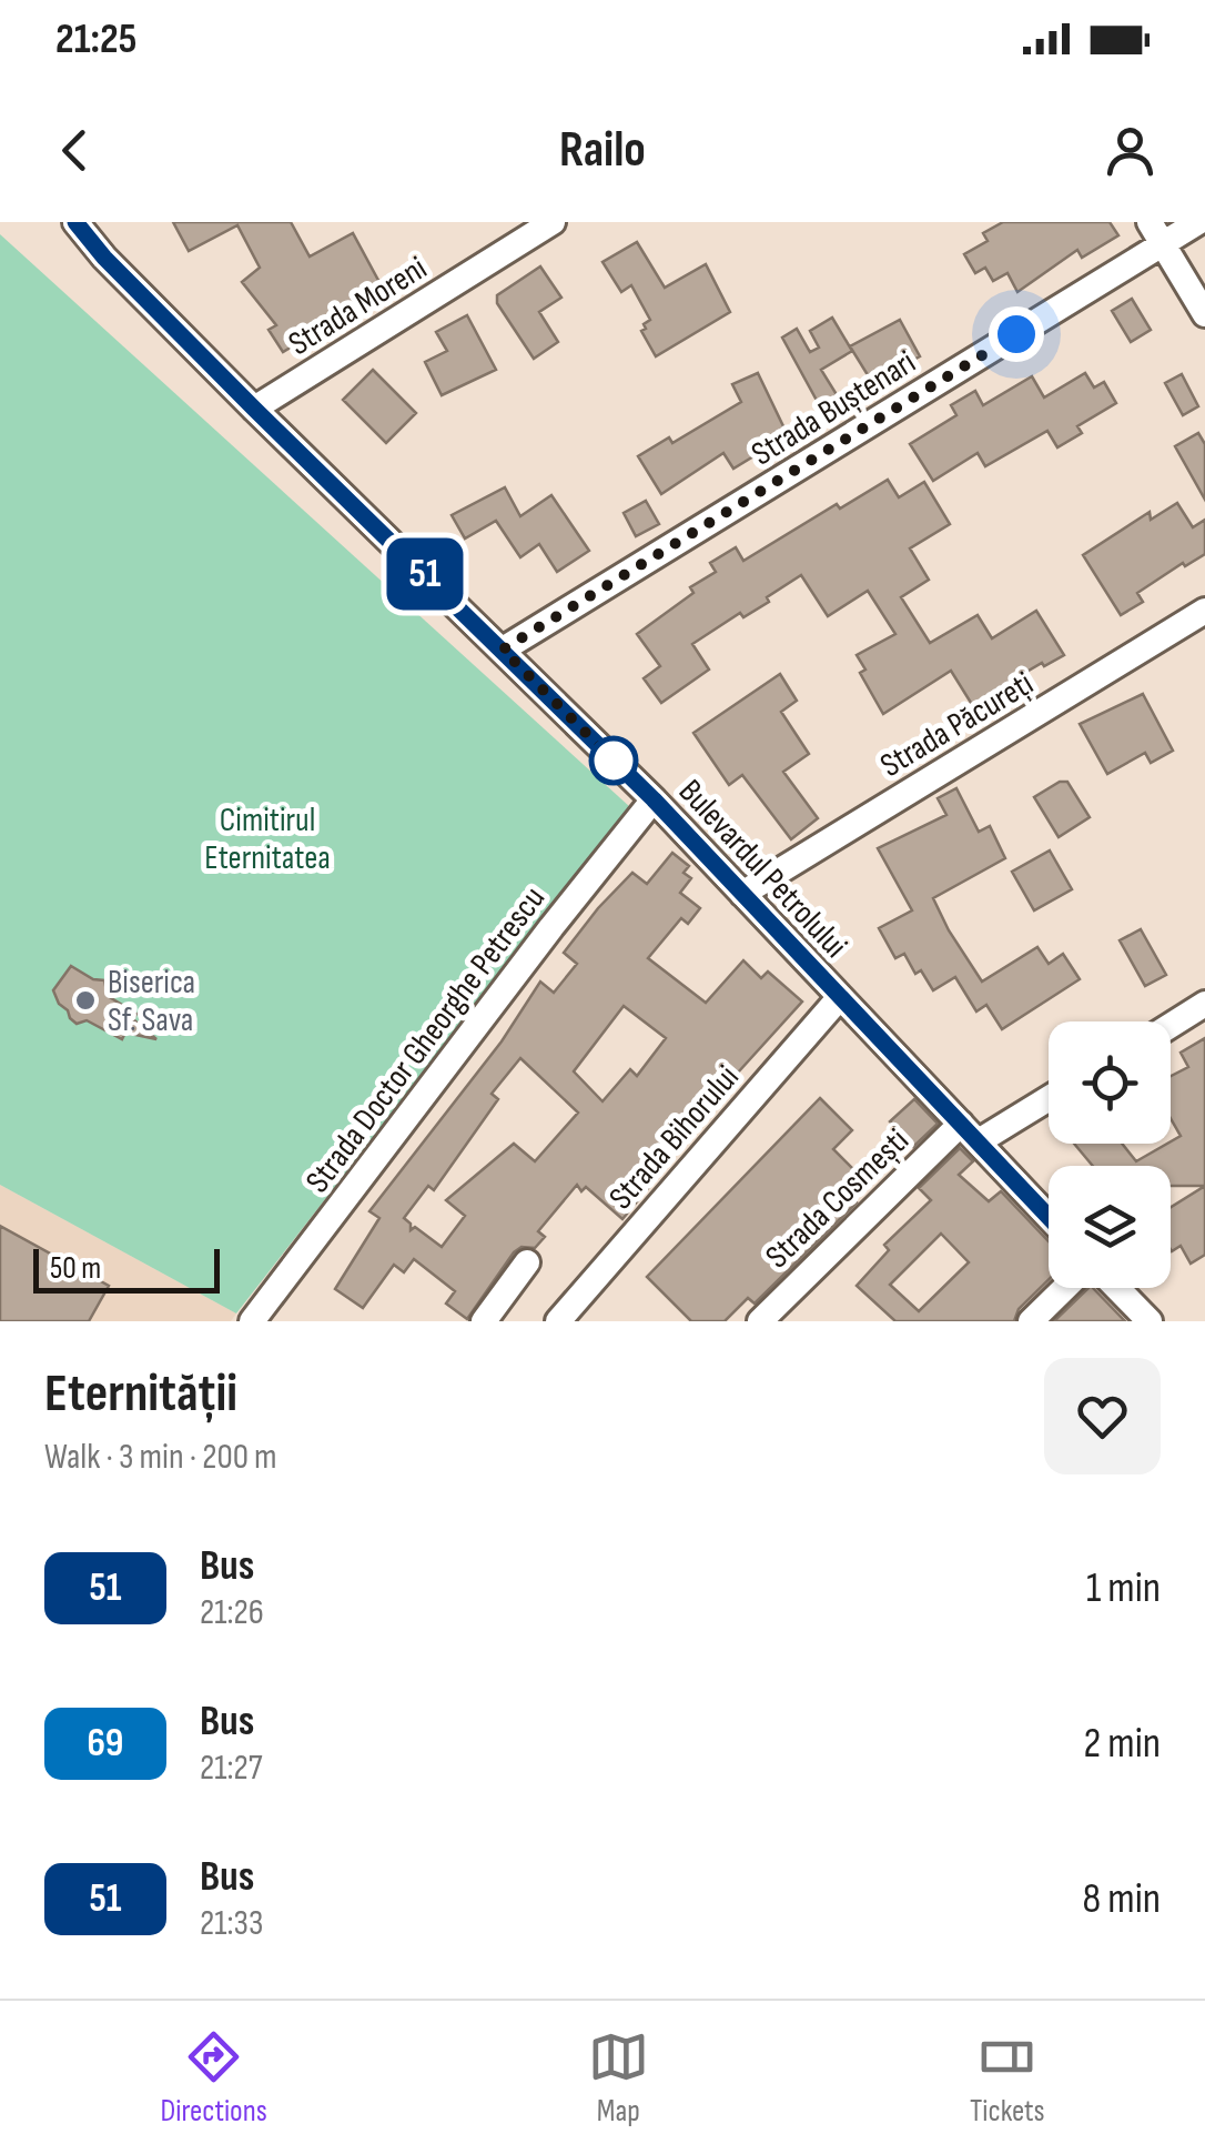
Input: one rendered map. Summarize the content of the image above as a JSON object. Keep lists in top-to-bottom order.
{
  "streets": {
    "street": [
      "Strada Moreni",
      "Strada Buștenari",
      "Strada Păcureți",
      "Bulevardul Petrolului",
      "Strada Doctor Gheorghe Petrescu",
      "Strada Bihorului",
      "Strada Cosmești"
    ]
  },
  "crossings": [
    ["Strada Moreni", "Bulevardul Petrolului"],
    ["Strada Buștenari", "Bulevardul Petrolului"],
    ["Strada Păcureți", "Bulevardul Petrolului"],
    ["Bulevardul Petrolului", "Strada Doctor Gheorghe Petrescu"],
    ["Bulevardul Petrolului", "Strada Bihorului"],
    ["Bulevardul Petrolului", "Strada Cosmești"]
  ],
  "parks": ["Cimitirul Eternitatea"],
  "places": ["Biserica Sf. Sava"],
  "lines": ["bus line 51"],
  "scale_bar": "50 m",
  "page": {
    "status": "21:25",
    "header": "Railo",
    "on_map": "51",
    "scale": "50 m",
    "heading": ["Eternității", "Walk · 3 min · 200 m"],
    "list": [
      {
        "mark": "51",
        "name": "Bus",
        "note": "21:26",
        "value": "1 min"
      },
      {
        "mark": "69",
        "name": "Bus",
        "note": "21:27",
        "value": "2 min"
      },
      {
        "mark": "51",
        "name": "Bus",
        "note": "21:33",
        "value": "8 min"
      }
    ],
    "tabs": ["Directions", "Map", "Tickets"]
  }
}
